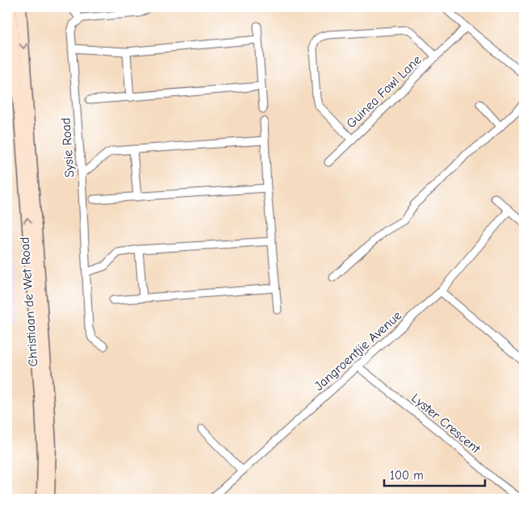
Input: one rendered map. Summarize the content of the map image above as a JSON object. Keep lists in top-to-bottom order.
{
  "streets": {
    "main road": ["Christiaan de Wet Road"],
    "street": [
      "Guinea Fowl Lane",
      "Sysie Road",
      "Jangroentjie Avenue",
      "Lyster Crescent"
    ]
  },
  "crossings": [
    ["Jangroentjie Avenue", "Lyster Crescent"]
  ],
  "scale_bar": "100 m"
}
